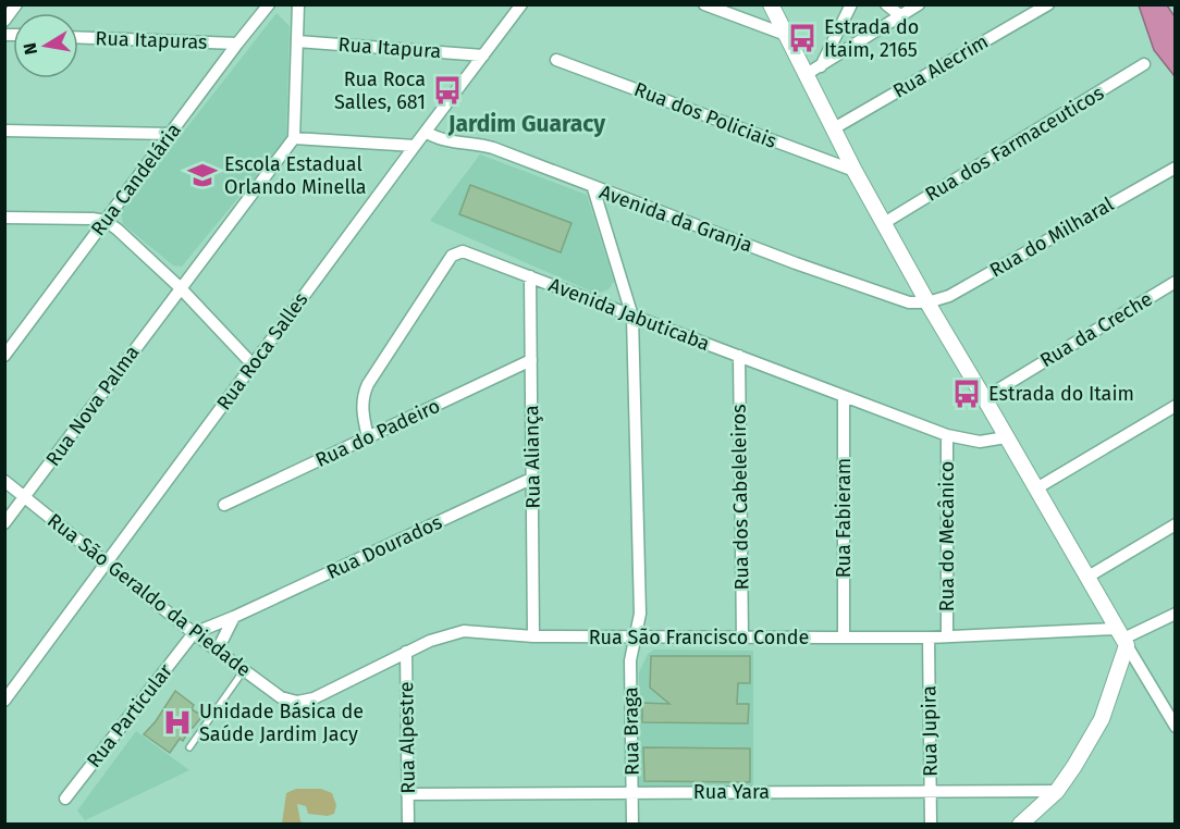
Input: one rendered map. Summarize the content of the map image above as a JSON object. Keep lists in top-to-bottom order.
{
  "streets": {
    "street": [
      "Rua Itapuras",
      "Rua Itapura",
      "Rua Alecrim",
      "Rua dos Policiais",
      "Rua dos Farmaceuticos",
      "Rua Candelária",
      "Avenida da Granja",
      "Rua do Milharal",
      "Avenida Jabuticaba",
      "Rua da Creche",
      "Rua Roca Salles",
      "Rua Nova Palma",
      "Rua do Padeiro",
      "Rua Aliança",
      "Rua dos Cabeleleiros",
      "Rua Fabieram",
      "Rua do Mecânico",
      "Rua Dourados",
      "Rua São Geraldo da Piedade",
      "Rua São Francisco Conde",
      "Rua Particular",
      "Rua Braga",
      "Rua Jupira",
      "Rua Alpestre",
      "Rua Yara"
    ]
  },
  "crossings": [
    ["Rua Itapuras", "Rua Candelária"],
    ["Rua Itapura", "Rua Roca Salles"],
    ["Avenida da Granja", "Rua do Milharal"],
    ["Avenida da Granja", "Rua Roca Salles"],
    ["Avenida Jabuticaba", "Rua do Padeiro"],
    ["Avenida Jabuticaba", "Rua Aliança"],
    ["Avenida Jabuticaba", "Rua dos Cabeleleiros"],
    ["Avenida Jabuticaba", "Rua Fabieram"],
    ["Avenida Jabuticaba", "Rua do Mecânico"],
    ["Rua Roca Salles", "Rua São Geraldo da Piedade"],
    ["Rua Nova Palma", "Rua São Geraldo da Piedade"],
    ["Rua do Padeiro", "Rua Aliança"],
    ["Rua Aliança", "Rua Dourados"],
    ["Rua Aliança", "Rua São Francisco Conde"],
    ["Rua dos Cabeleleiros", "Rua São Francisco Conde"],
    ["Rua Fabieram", "Rua São Francisco Conde"],
    ["Rua do Mecânico", "Rua São Francisco Conde"],
    ["Rua Dourados", "Rua São Geraldo da Piedade"],
    ["Rua Dourados", "Rua Particular"],
    ["Rua São Geraldo da Piedade", "Rua São Francisco Conde"],
    ["Rua São Geraldo da Piedade", "Rua Particular"],
    ["Rua São Francisco Conde", "Rua Braga"],
    ["Rua São Francisco Conde", "Rua Jupira"],
    ["Rua São Francisco Conde", "Rua Alpestre"],
    ["Rua Braga", "Rua Yara"],
    ["Rua Jupira", "Rua Yara"],
    ["Rua Alpestre", "Rua Yara"]
  ],
  "districts": ["Jardim Guaracy"],
  "places": {
    "bus stop": ["Estrada do Itaim, 2165", "Rua Roca Salles, 681", "Estrada do Itaim"],
    "school or university": ["Escola Estadual Orlando Minella"],
    "hospital": ["Unidade Básica de Saúde Jardim Jacy"]
  },
  "north": "left"
}
